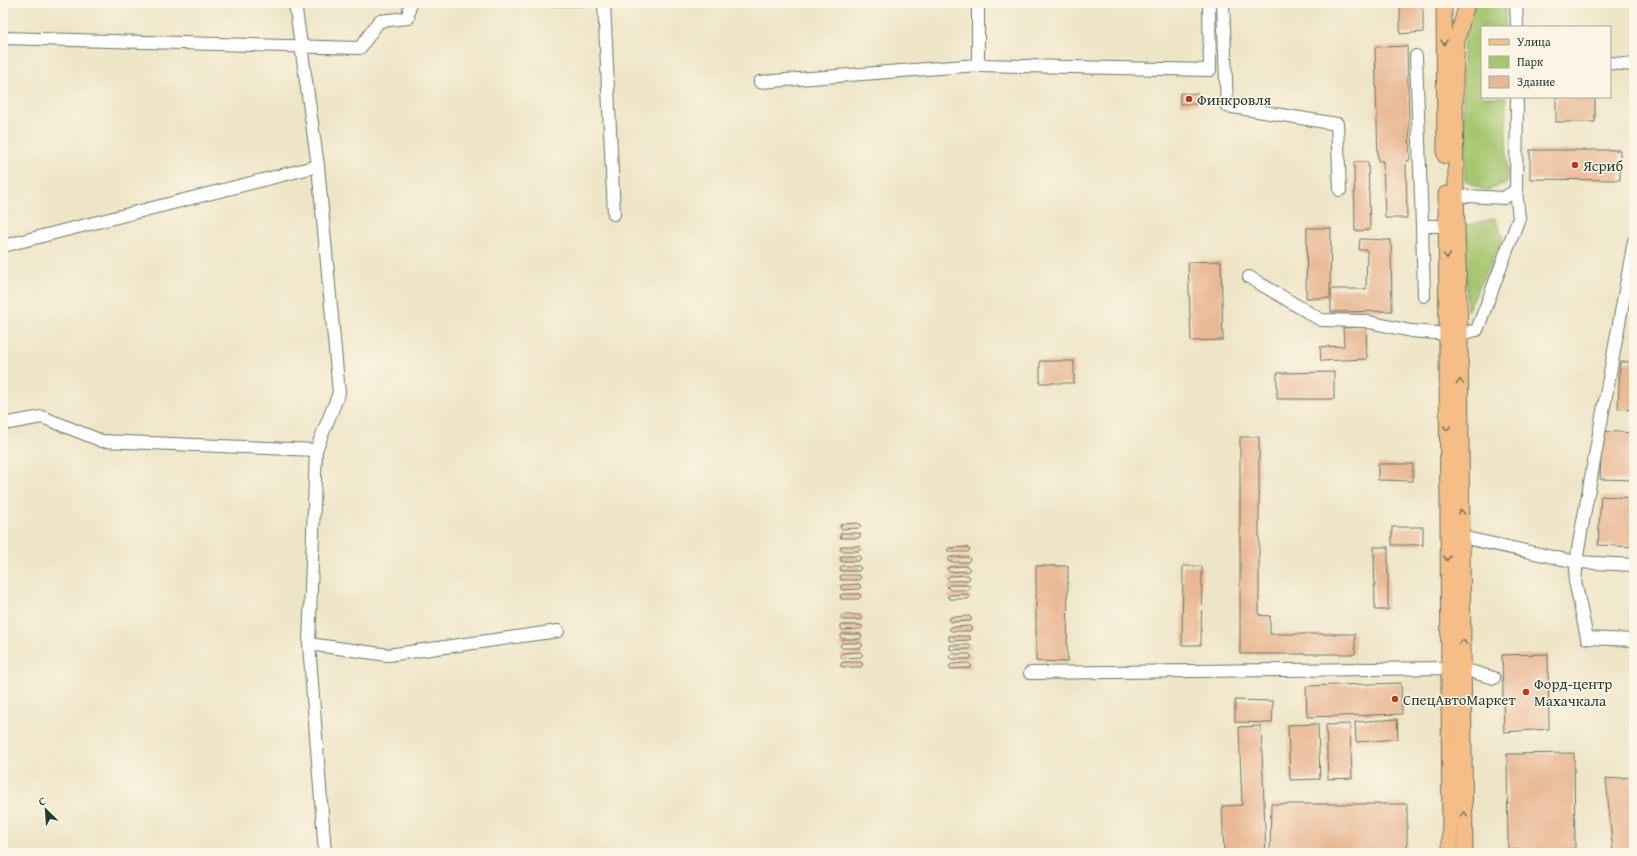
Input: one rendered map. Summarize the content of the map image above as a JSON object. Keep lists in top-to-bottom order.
{
  "places": [
    "Финкровля",
    "Ясриб",
    "Форд-центр Махачкала",
    "СпецАвтоМаркет"
  ],
  "legend": ["Улица", "Парк", "Здание"],
  "north": "top left"
}
